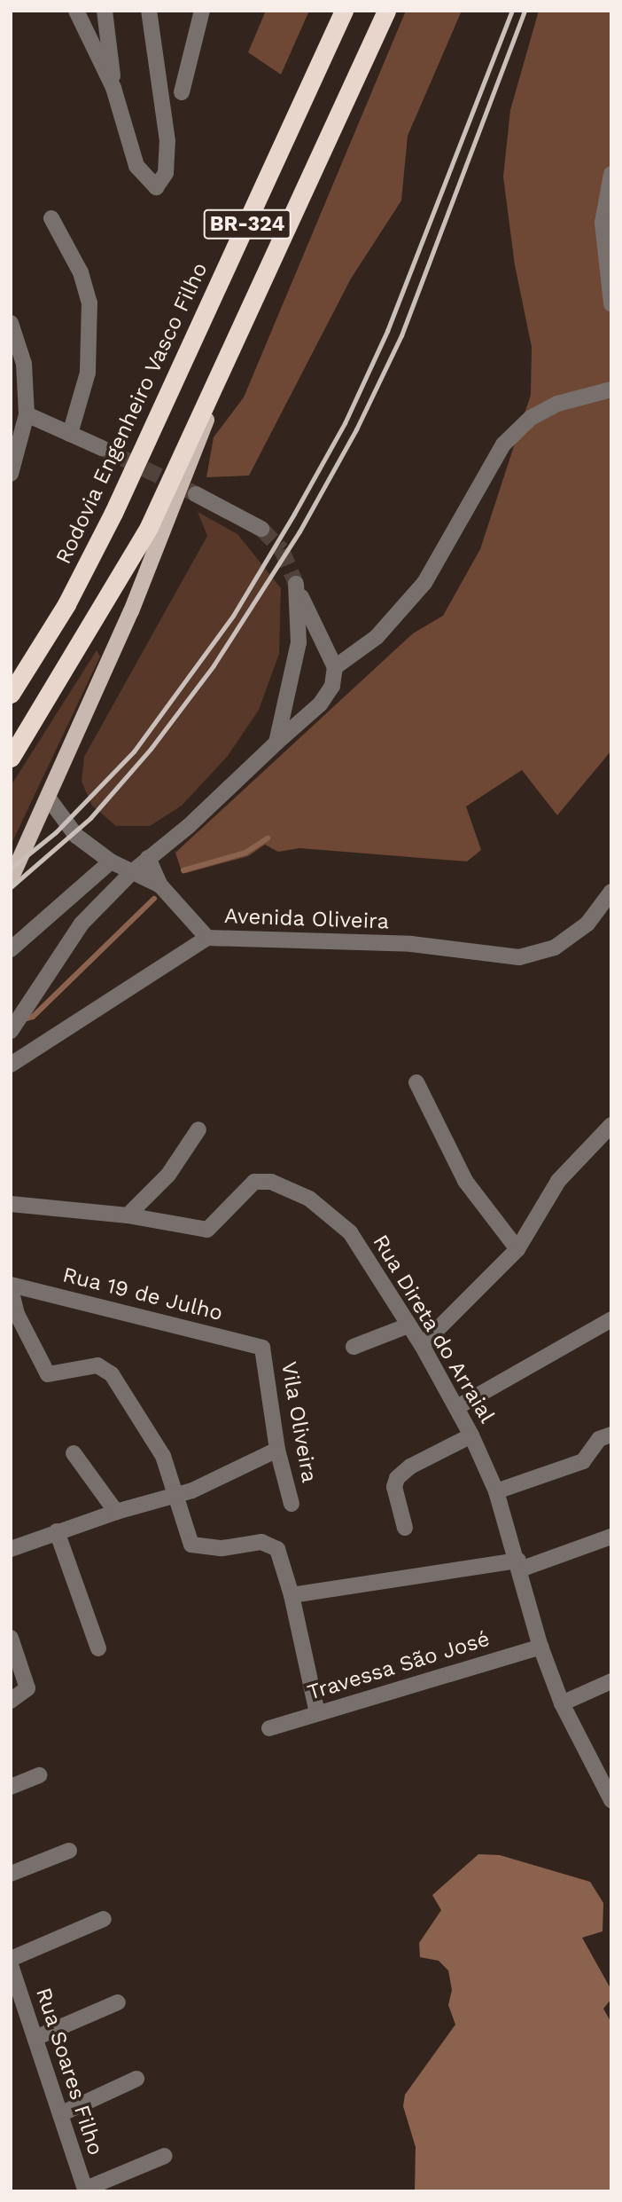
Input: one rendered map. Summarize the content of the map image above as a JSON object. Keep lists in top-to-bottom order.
{
  "streets": {
    "highway": ["BR-324", "Rodovia Engenheiro Vasco Filho"],
    "street": [
      "Avenida Oliveira",
      "Rua 19 de Julho",
      "Rua Direta do Arraial",
      "Vila Oliveira",
      "Travessa São José",
      "Rua Soares Filho"
    ]
  },
  "crossings": [
    ["Rua 19 de Julho", "Vila Oliveira"],
    ["Rua Direta do Arraial", "Travessa São José"]
  ]
}
